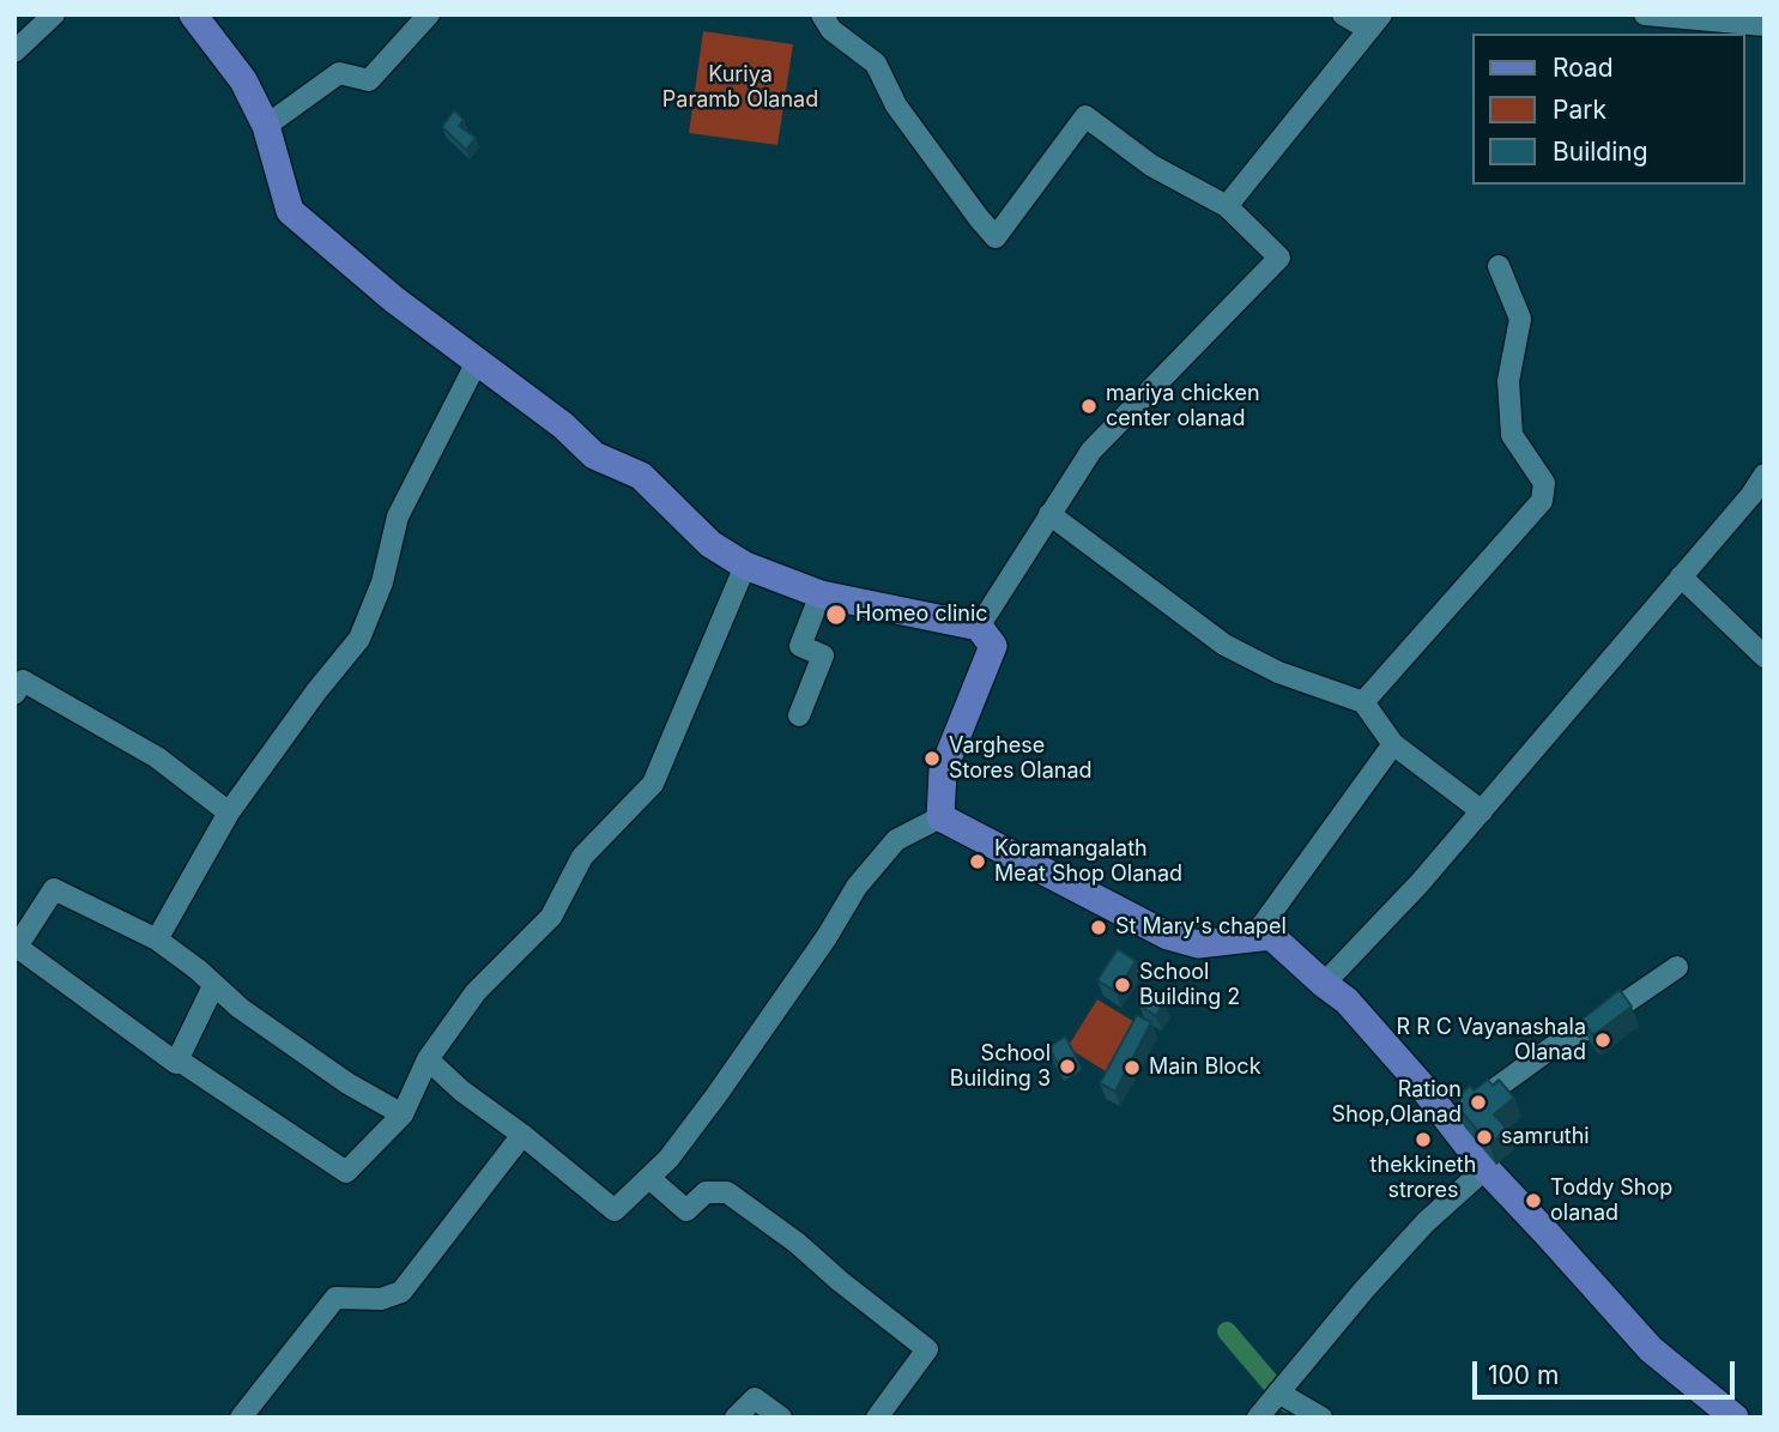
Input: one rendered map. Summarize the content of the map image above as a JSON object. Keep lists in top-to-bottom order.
{
  "parks": ["Kuriya Paramb Olanad"],
  "places": [
    "mariya chicken center olanad",
    "Homeo clinic",
    "Varghese Stores Olanad",
    "Koramangalath Meat Shop Olanad",
    "St Mary's chapel",
    "School Building 2",
    "R R C Vayanashala Olanad",
    "School Building 3",
    "Main Block",
    "Ration Shop,Olanad",
    "samruthi",
    "thekkineth strores",
    "Toddy Shop olanad"
  ],
  "legend": ["Road", "Park", "Building"],
  "scale_bar": "100 m"
}
